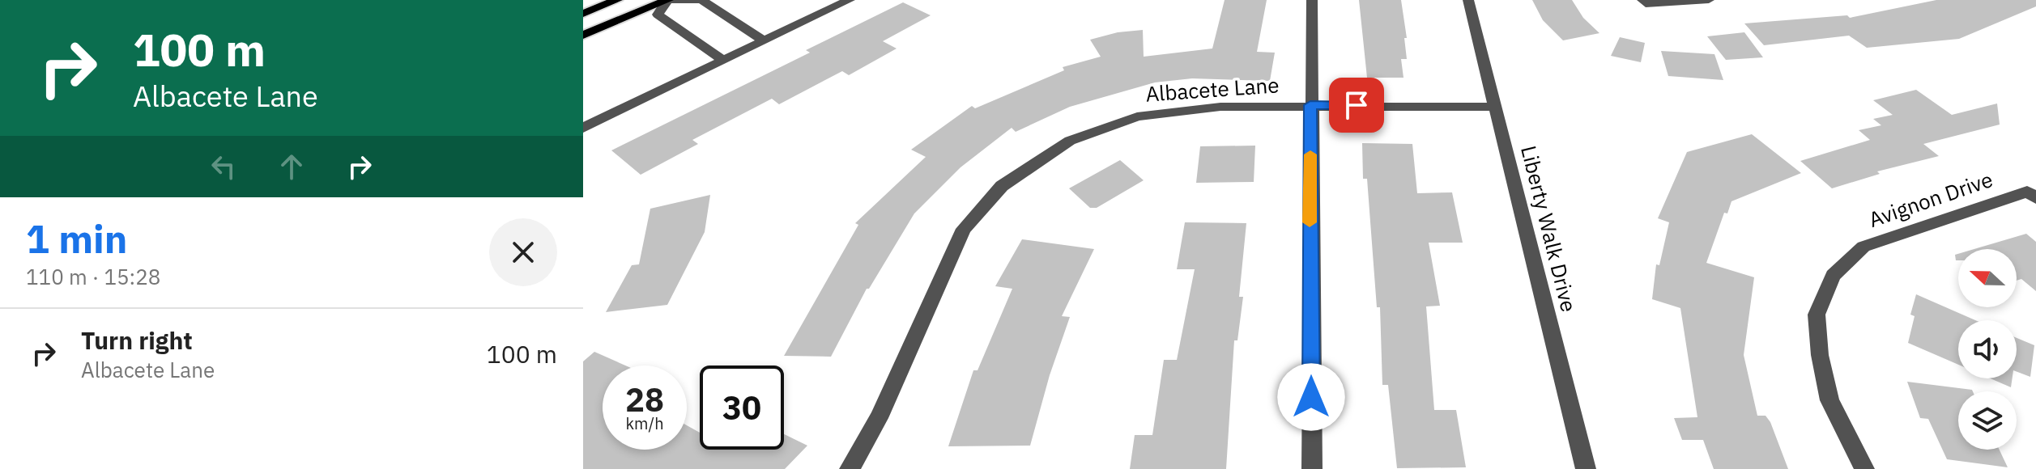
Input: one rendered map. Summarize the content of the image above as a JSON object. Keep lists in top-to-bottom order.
{
  "streets": {
    "street": ["Albacete Lane", "Avignon Drive", "Liberty Walk Drive"]
  },
  "crossings": [
    ["Albacete Lane", "Liberty Walk Drive"]
  ],
  "north": "left",
  "page": {
    "turn": ["100 m", "Albacete Lane"],
    "heading": ["1 min", "110 m · 15:28"],
    "list": [
      {
        "name": "Turn right",
        "note": "Albacete Lane",
        "value": "100 m"
      }
    ],
    "speed": "28 km/h",
    "limit": "30"
  }
}
